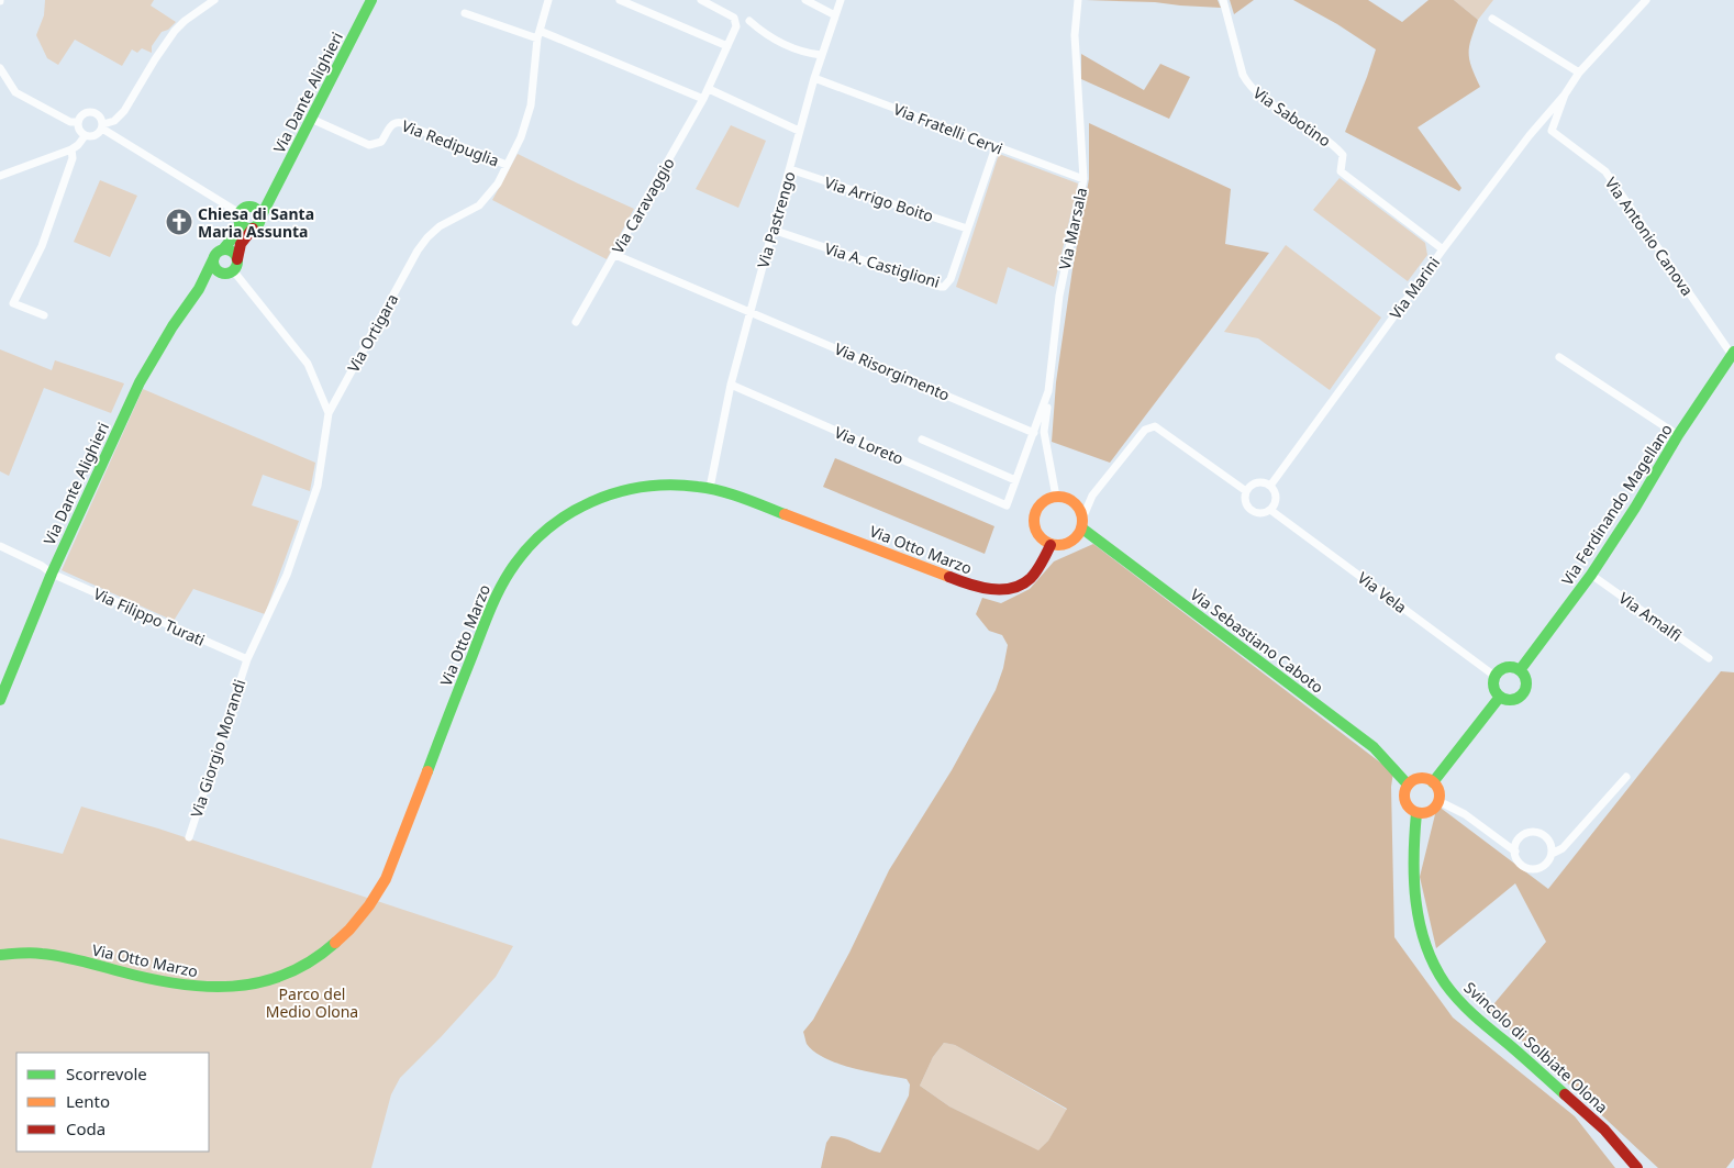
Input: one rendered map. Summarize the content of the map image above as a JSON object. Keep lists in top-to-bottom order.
{
  "streets": {
    "street": [
      "Via Dante Alighieri",
      "Via Sabotino",
      "Via Fratelli Cervi",
      "Via Redipuglia",
      "Via Arrigo Boito",
      "Via Caravaggio",
      "Via Pastrengo",
      "Via Marsala",
      "Via Antonio Canova",
      "Via A. Castiglioni",
      "Via Marini",
      "Via Ortigara",
      "Via Risorgimento",
      "Via Loreto",
      "Via Ferdinando Magellano",
      "Via Otto Marzo",
      "Via Vela",
      "Via Filippo Turati",
      "Via Amalfi",
      "Via Sebastiano Caboto",
      "Via Giorgio Morandi",
      "Svincolo di Solbiate Olona"
    ]
  },
  "crossings": [
    ["Via Dante Alighieri", "Via Redipuglia"],
    ["Via Dante Alighieri", "Via Filippo Turati"],
    ["Via Sabotino", "Via Marini"],
    ["Via Fratelli Cervi", "Via Pastrengo"],
    ["Via Fratelli Cervi", "Via Marsala"],
    ["Via Fratelli Cervi", "Via A. Castiglioni"],
    ["Via Redipuglia", "Via Ortigara"],
    ["Via Arrigo Boito", "Via Pastrengo"],
    ["Via Arrigo Boito", "Via A. Castiglioni"],
    ["Via Caravaggio", "Via Risorgimento"],
    ["Via Pastrengo", "Via A. Castiglioni"],
    ["Via Pastrengo", "Via Risorgimento"],
    ["Via Pastrengo", "Via Loreto"],
    ["Via Pastrengo", "Via Otto Marzo"],
    ["Via Marsala", "Via Risorgimento"],
    ["Via Marsala", "Via Loreto"],
    ["Via Marsala", "Via Otto Marzo"],
    ["Via Marsala", "Via Vela"],
    ["Via Marsala", "Via Sebastiano Caboto"],
    ["Via Antonio Canova", "Via Marini"],
    ["Via Antonio Canova", "Via Ferdinando Magellano"],
    ["Via Marini", "Via Vela"],
    ["Via Ortigara", "Via Filippo Turati"],
    ["Via Ortigara", "Via Giorgio Morandi"],
    ["Via Ferdinando Magellano", "Via Vela"],
    ["Via Ferdinando Magellano", "Via Amalfi"],
    ["Via Otto Marzo", "Via Vela"],
    ["Via Otto Marzo", "Via Sebastiano Caboto"],
    ["Via Vela", "Via Sebastiano Caboto"],
    ["Via Filippo Turati", "Via Giorgio Morandi"],
    ["Via Sebastiano Caboto", "Svincolo di Solbiate Olona"]
  ],
  "parks": ["Parco del Medio Olona"],
  "places": {
    "church": ["Chiesa di Santa Maria Assunta"]
  },
  "legend": ["Scorrevole", "Lento", "Coda"]
}
